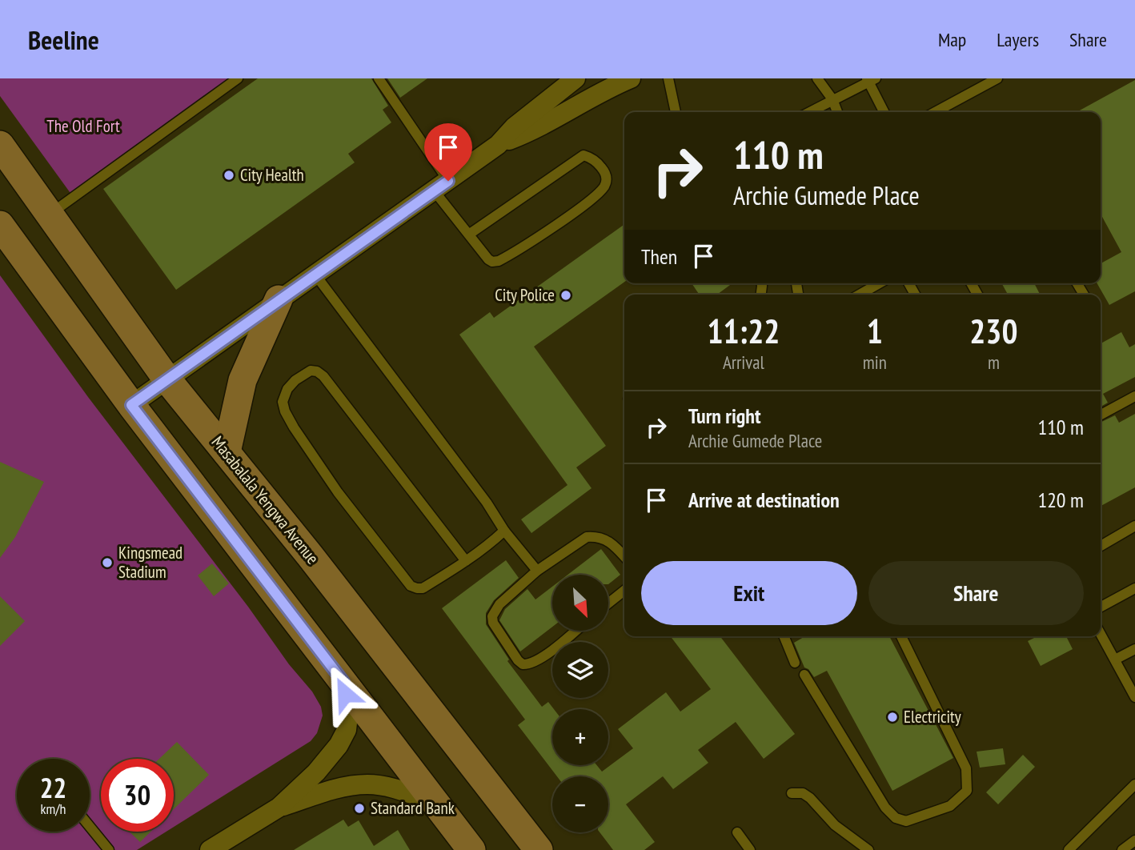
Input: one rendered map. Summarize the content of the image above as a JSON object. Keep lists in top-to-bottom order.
{
  "streets": {
    "main road": ["Masabalala Yengwa Avenue"]
  },
  "parks": ["The Old Fort"],
  "places": [
    "City Health",
    "City Police",
    "Kingsmead Stadium",
    "Electricity",
    "Standard Bank"
  ],
  "north": "bottom right",
  "page": {
    "header": "Beeline",
    "nav": ["Map", "Layers", "Share"],
    "turn": ["110 m", "Archie Gumede Place"],
    "then": "Then",
    "eta": [
      "11:22",
      "Arrival",
      "1",
      "min",
      "230",
      "m"
    ],
    "list": [
      {
        "name": "Turn right",
        "note": "Archie Gumede Place",
        "value": "110 m"
      },
      {
        "name": "Arrive at destination",
        "value": "120 m"
      }
    ],
    "buttons": ["Exit", "Share"],
    "map_buttons": ["+", "−"],
    "speed": "22 km/h",
    "limit": "30"
  }
}
